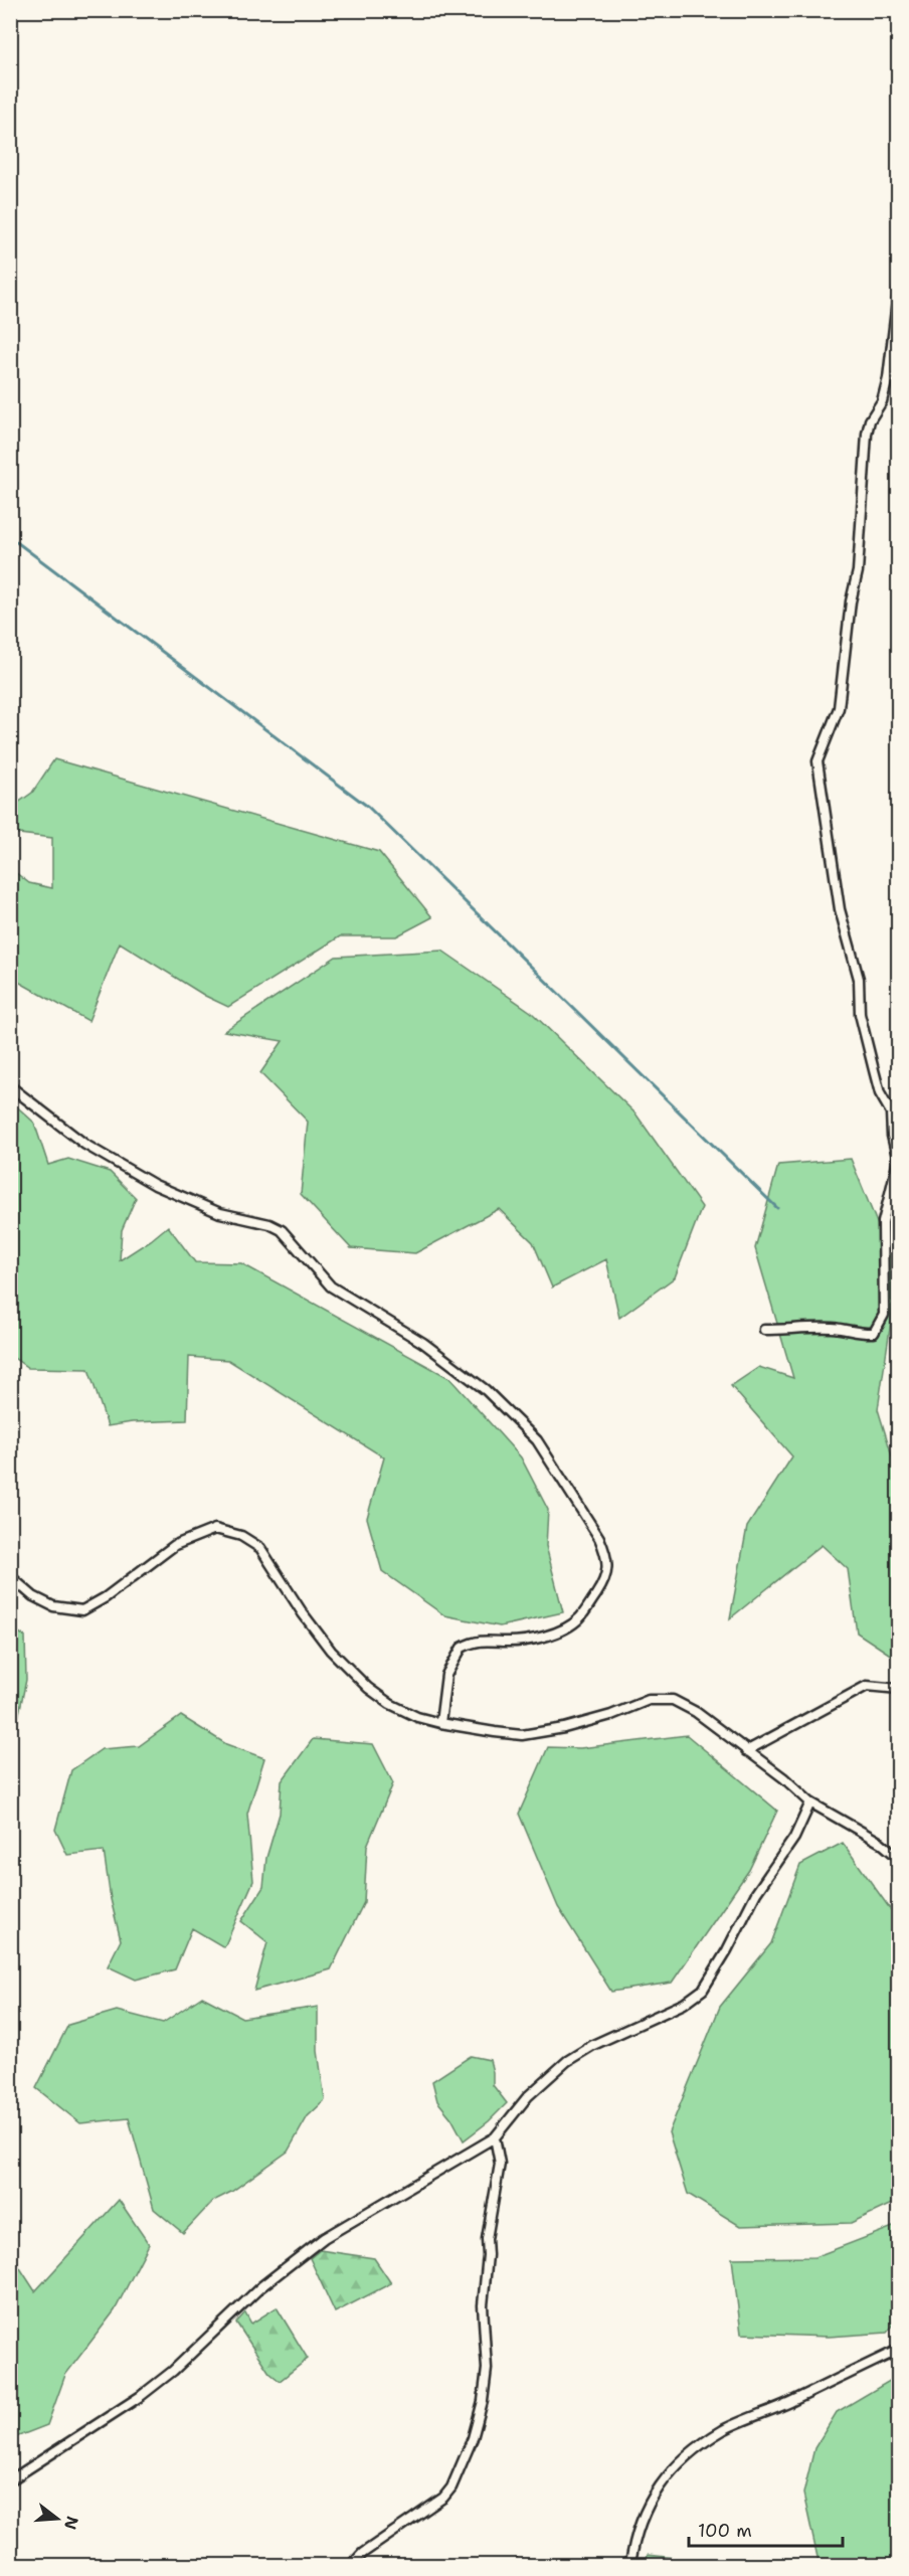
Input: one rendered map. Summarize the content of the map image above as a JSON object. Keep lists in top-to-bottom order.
{
  "scale_bar": "100 m",
  "north": "right"
}
